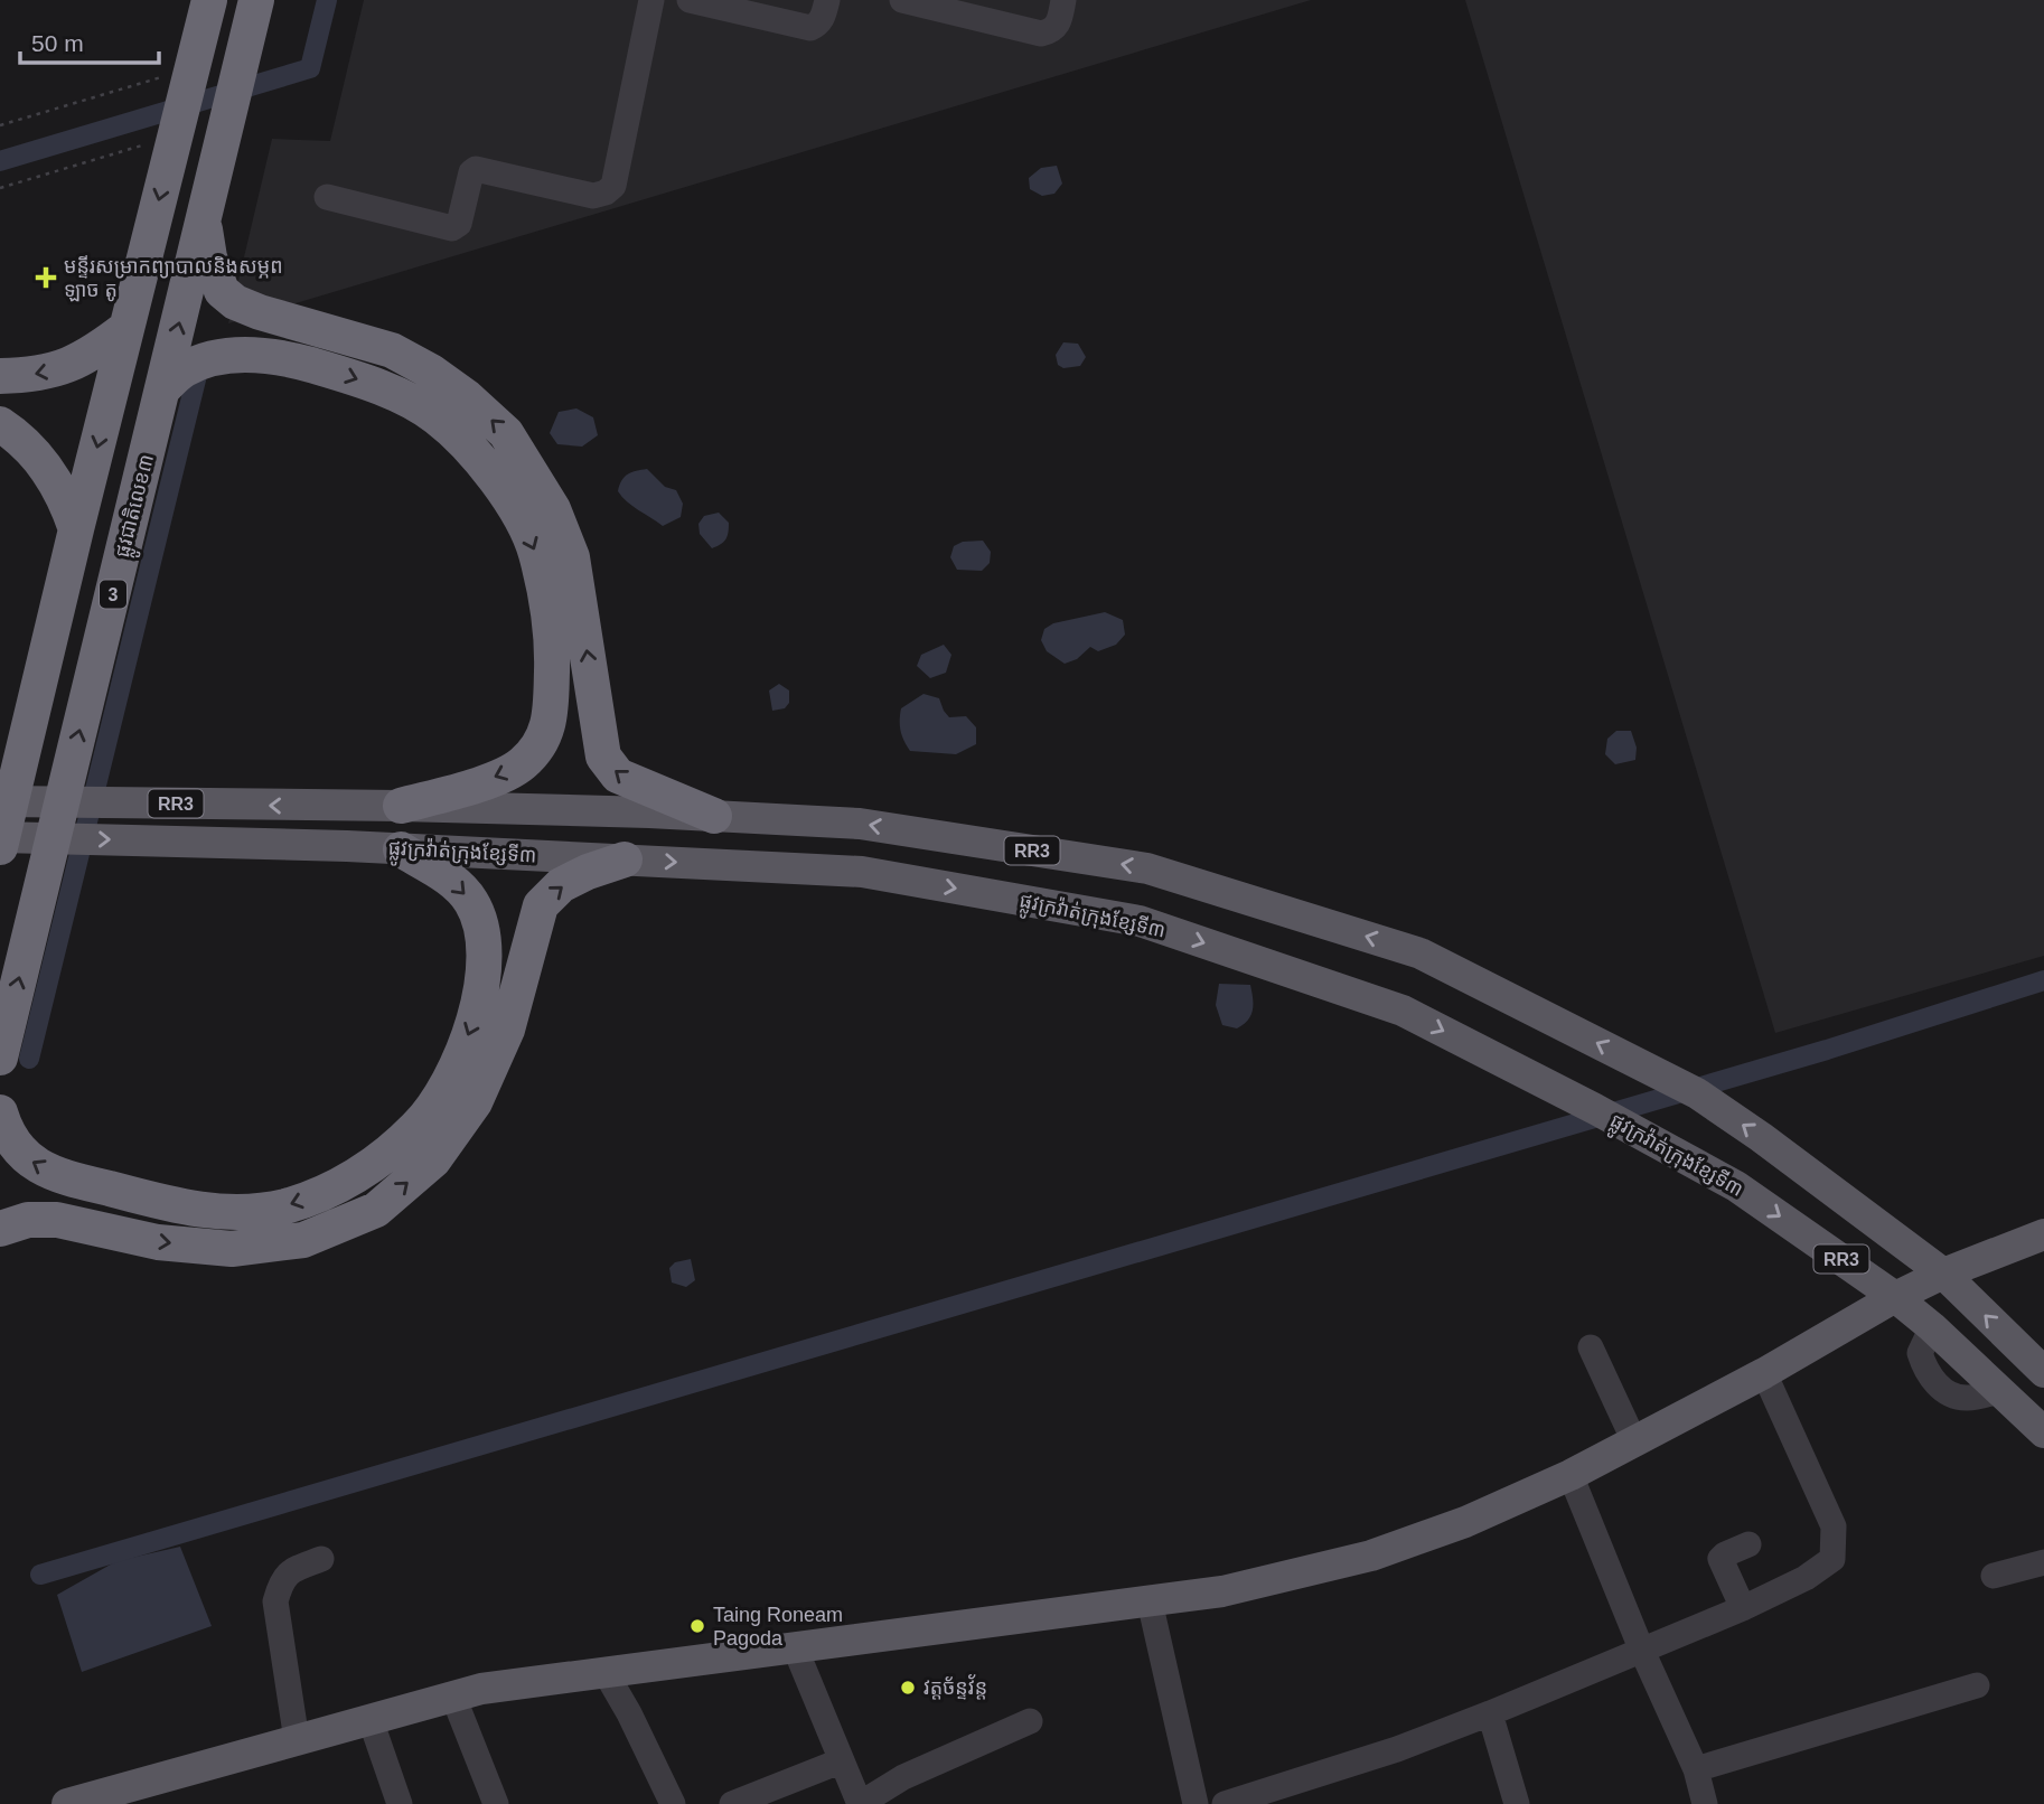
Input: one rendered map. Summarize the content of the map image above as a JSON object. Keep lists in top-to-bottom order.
{
  "streets": {
    "highway": ["ផ្លូវជាតិលេខ៣", "3"],
    "main road": ["RR3", "ផ្លូវក្រវ៉ាត់ក្រុងខ្សែទី៣"]
  },
  "places": {
    "health": ["មន្ទីរសម្រាកព្យាបាលនិងសម្ភព ឡាច តូ"],
    "other": ["Taing Roneam Pagoda", "វត្តច័ន្ទវ័ន្ត"]
  },
  "scale_bar": "50 m"
}
